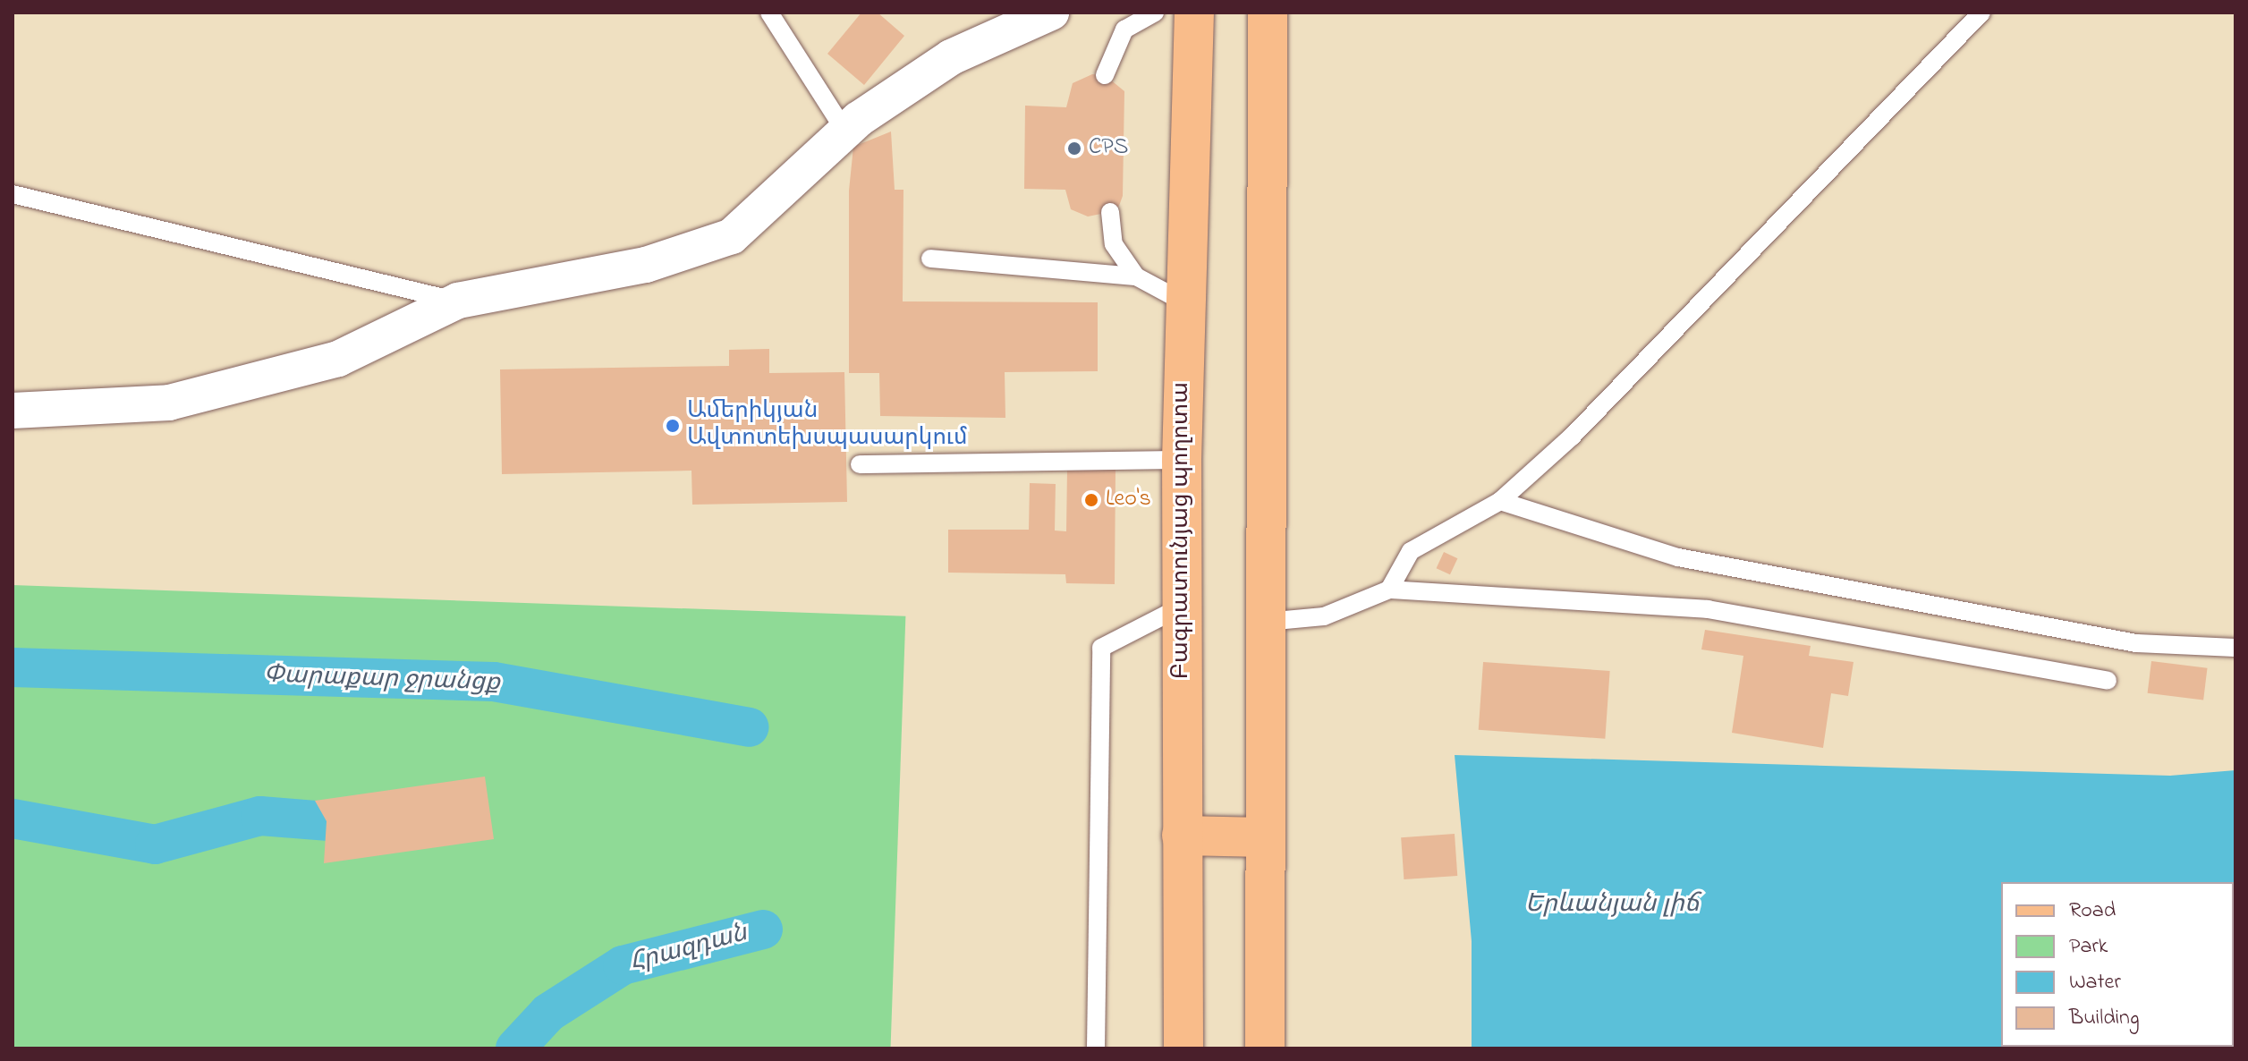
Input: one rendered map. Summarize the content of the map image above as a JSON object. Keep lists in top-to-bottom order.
{
  "streets": {
    "main road": ["Բագրատունյաց պողոտա"]
  },
  "water": ["Փարաքար ջրանցք", "Երևանյան լիճ", "Հրազդան"],
  "places": ["CPS", "Ամերիկյան Ավտոտեխսպասարկում", "Leo's"],
  "legend": [
    "Road",
    "Park",
    "Water",
    "Building"
  ]
}
